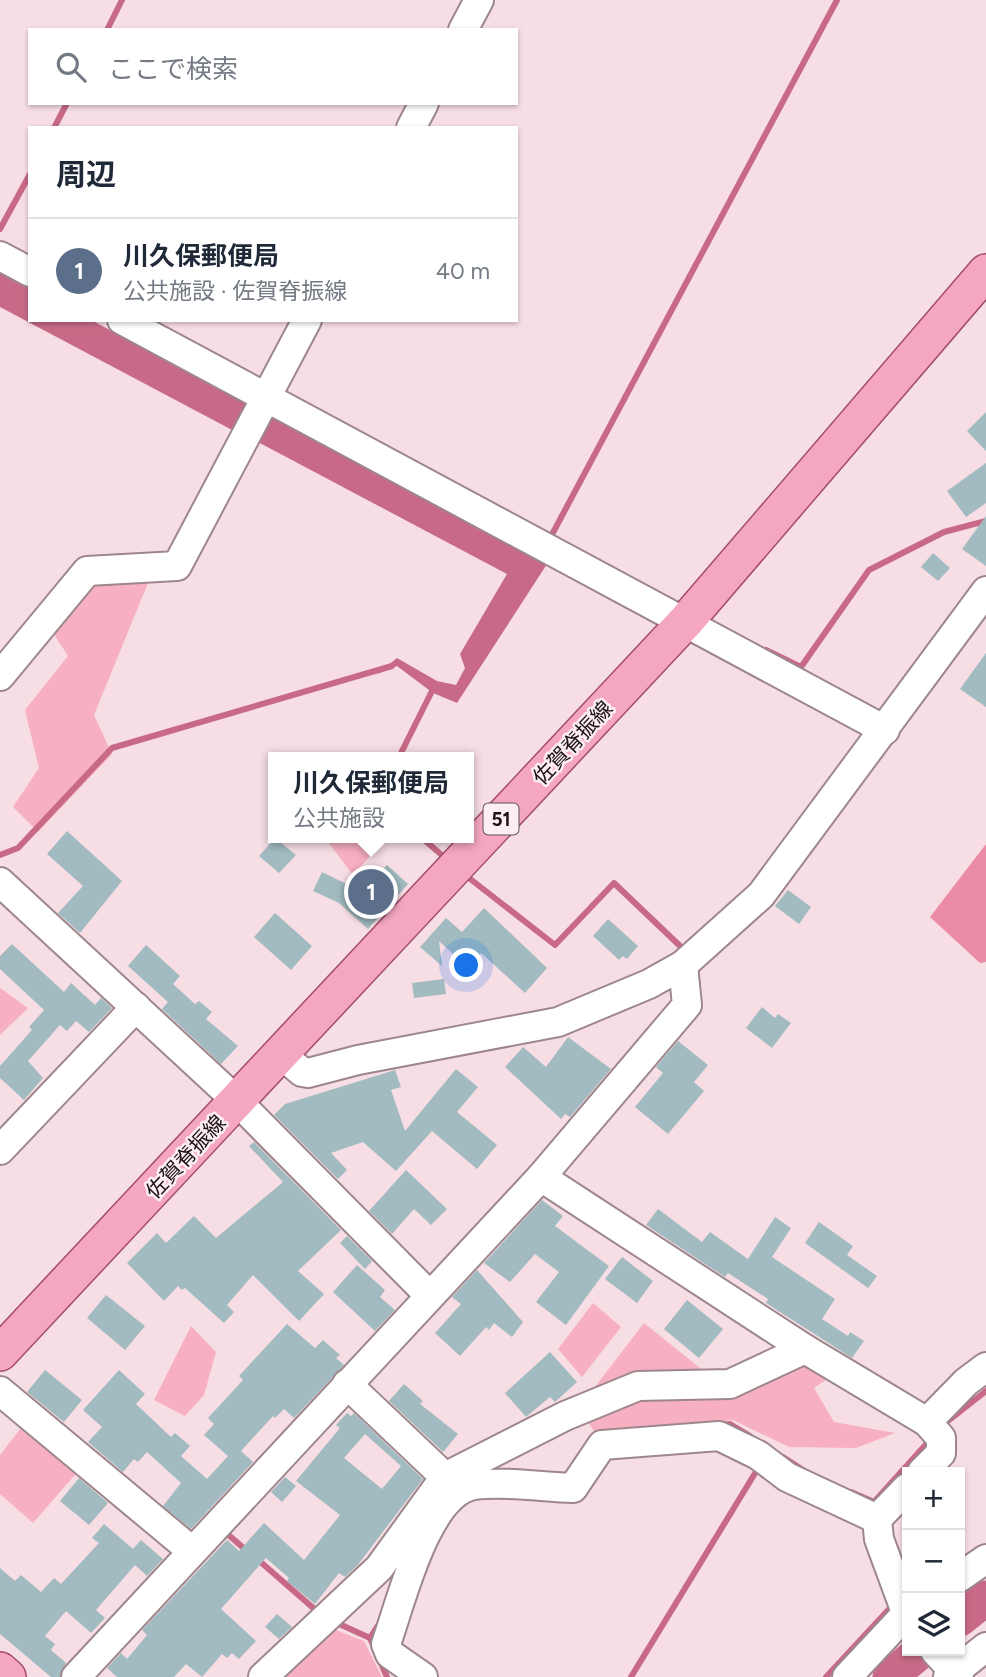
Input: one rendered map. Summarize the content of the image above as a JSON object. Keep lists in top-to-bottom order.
{
  "streets": {
    "main road": ["佐賀脊振線", "51"]
  },
  "page": {
    "search": "ここで検索",
    "heading": "周辺",
    "list": [
      {
        "mark": "1",
        "name": "川久保郵便局",
        "note": "公共施設 · 佐賀脊振線",
        "value": "40 m"
      }
    ],
    "popup": ["川久保郵便局", "公共施設"],
    "pins": "1",
    "map_buttons": ["+", "−"]
  }
}
